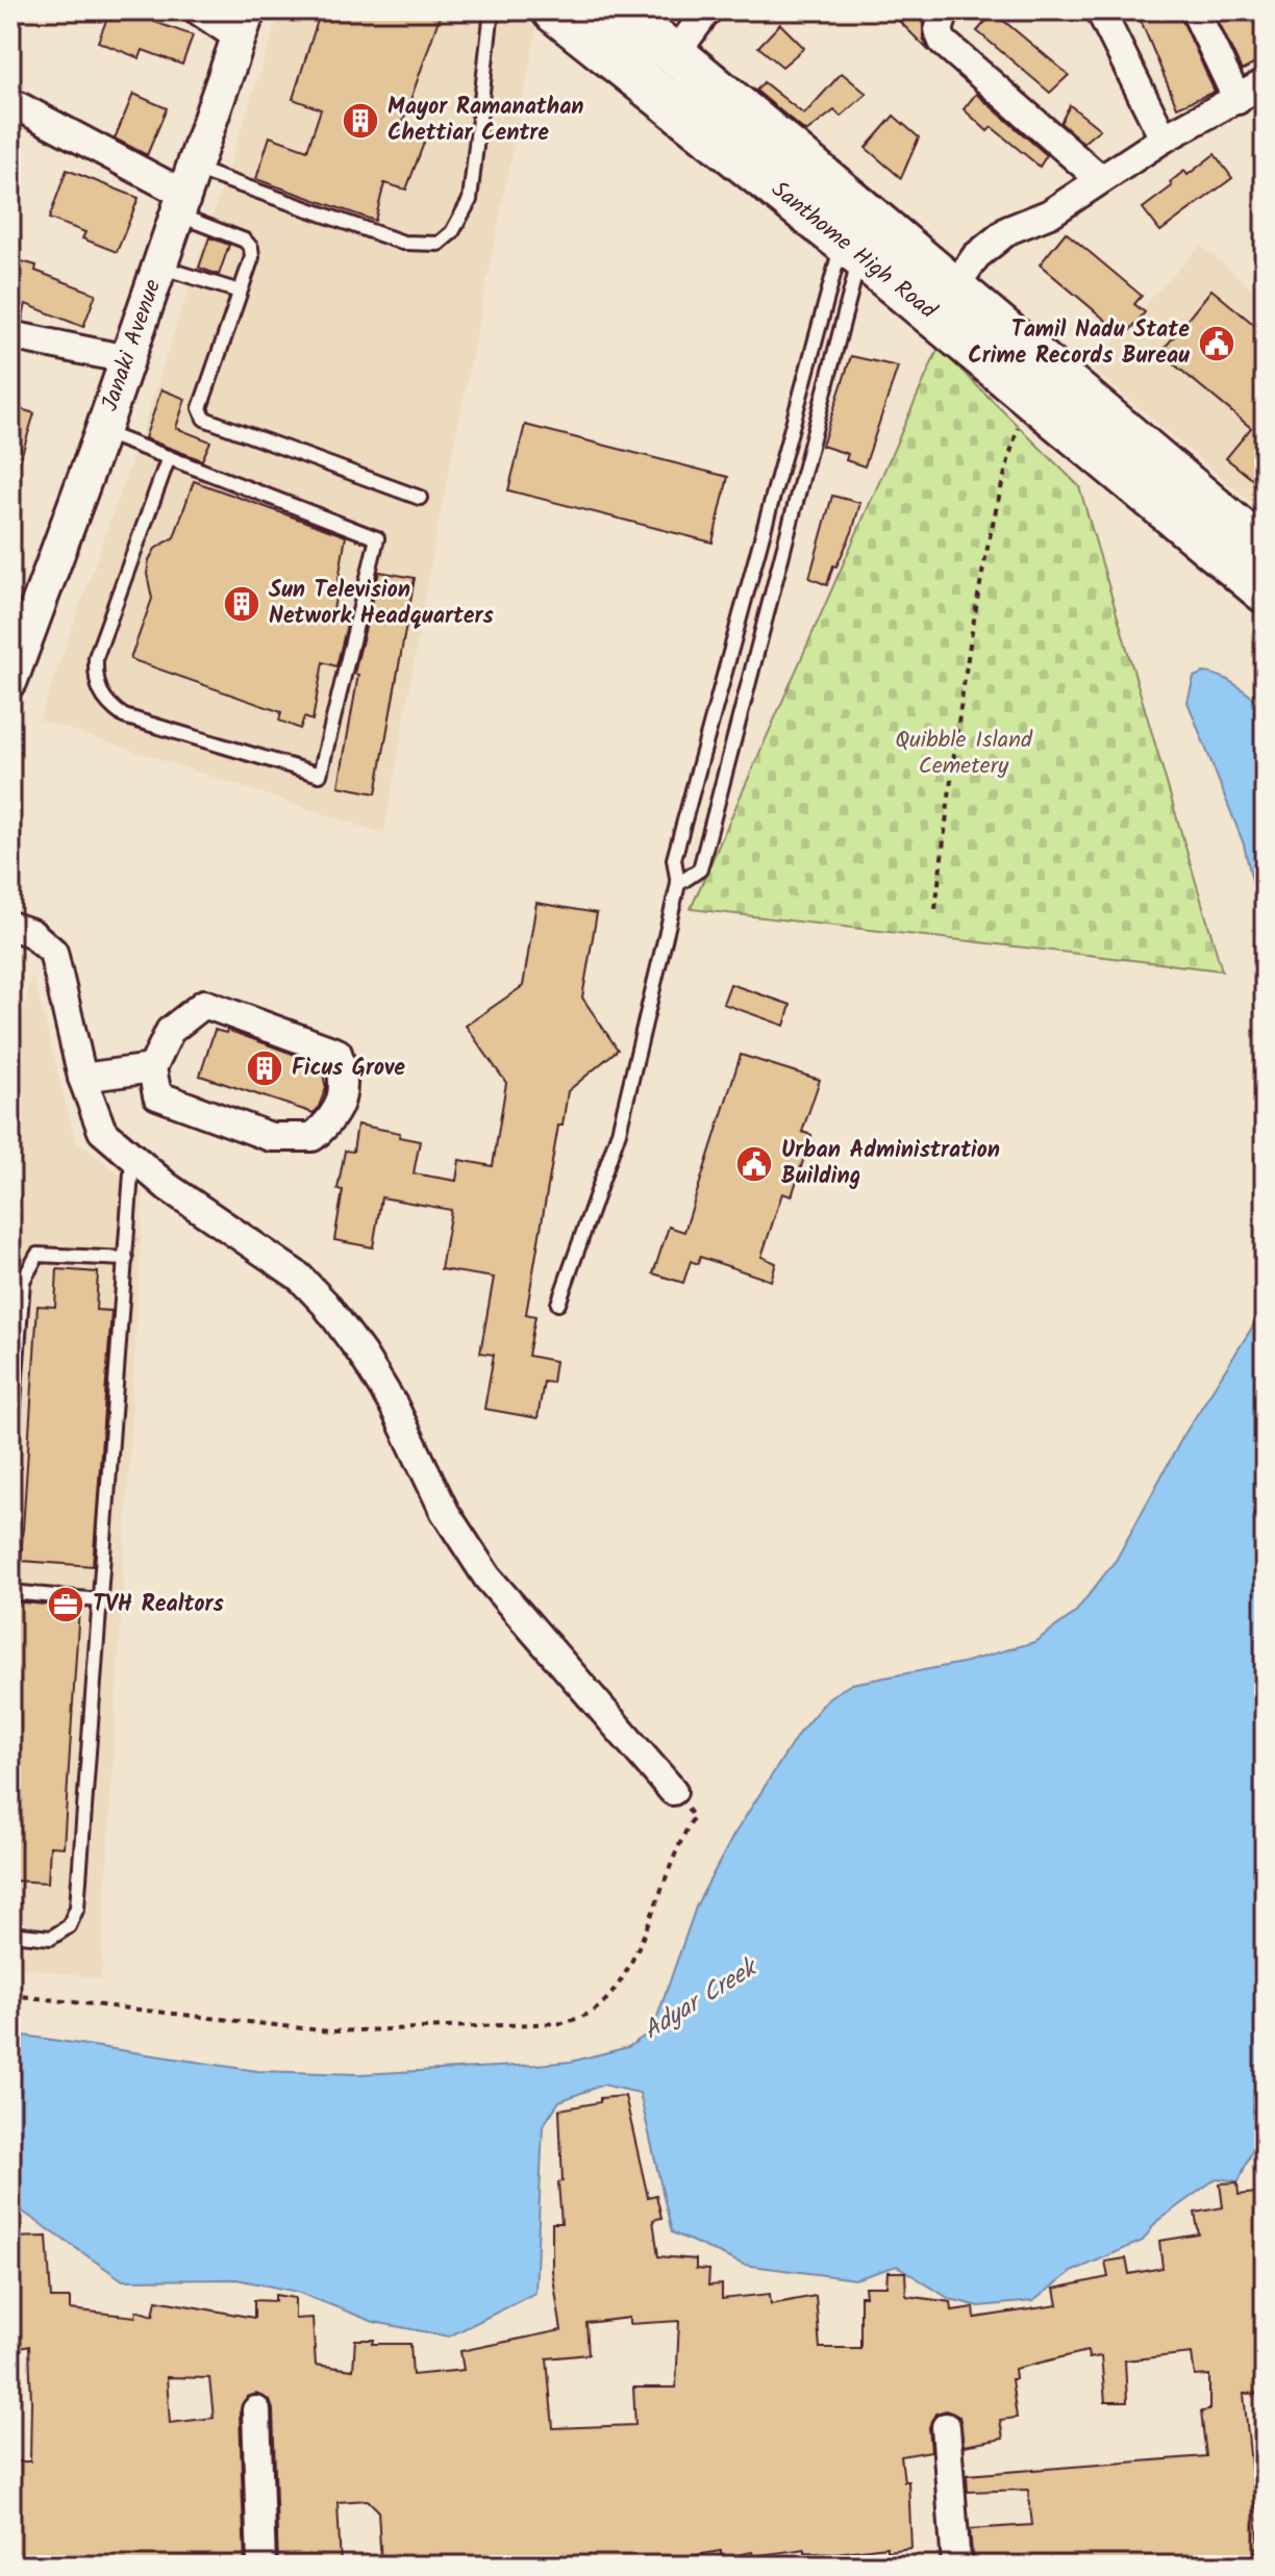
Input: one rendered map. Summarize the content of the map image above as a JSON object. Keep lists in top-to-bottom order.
{
  "streets": {
    "main road": ["Santhome High Road"],
    "street": ["Janaki Avenue"]
  },
  "water": ["Adyar Creek"],
  "parks": ["Quibble Island Cemetery"],
  "places": {
    "building": ["Mayor Ramanathan Chettiar Centre", "Sun Television Network Headquarters", "Ficus Grove"],
    "public building": ["Tamil Nadu State Crime Records Bureau", "Urban Administration Building"],
    "office": ["TVH Realtors"]
  }
}
